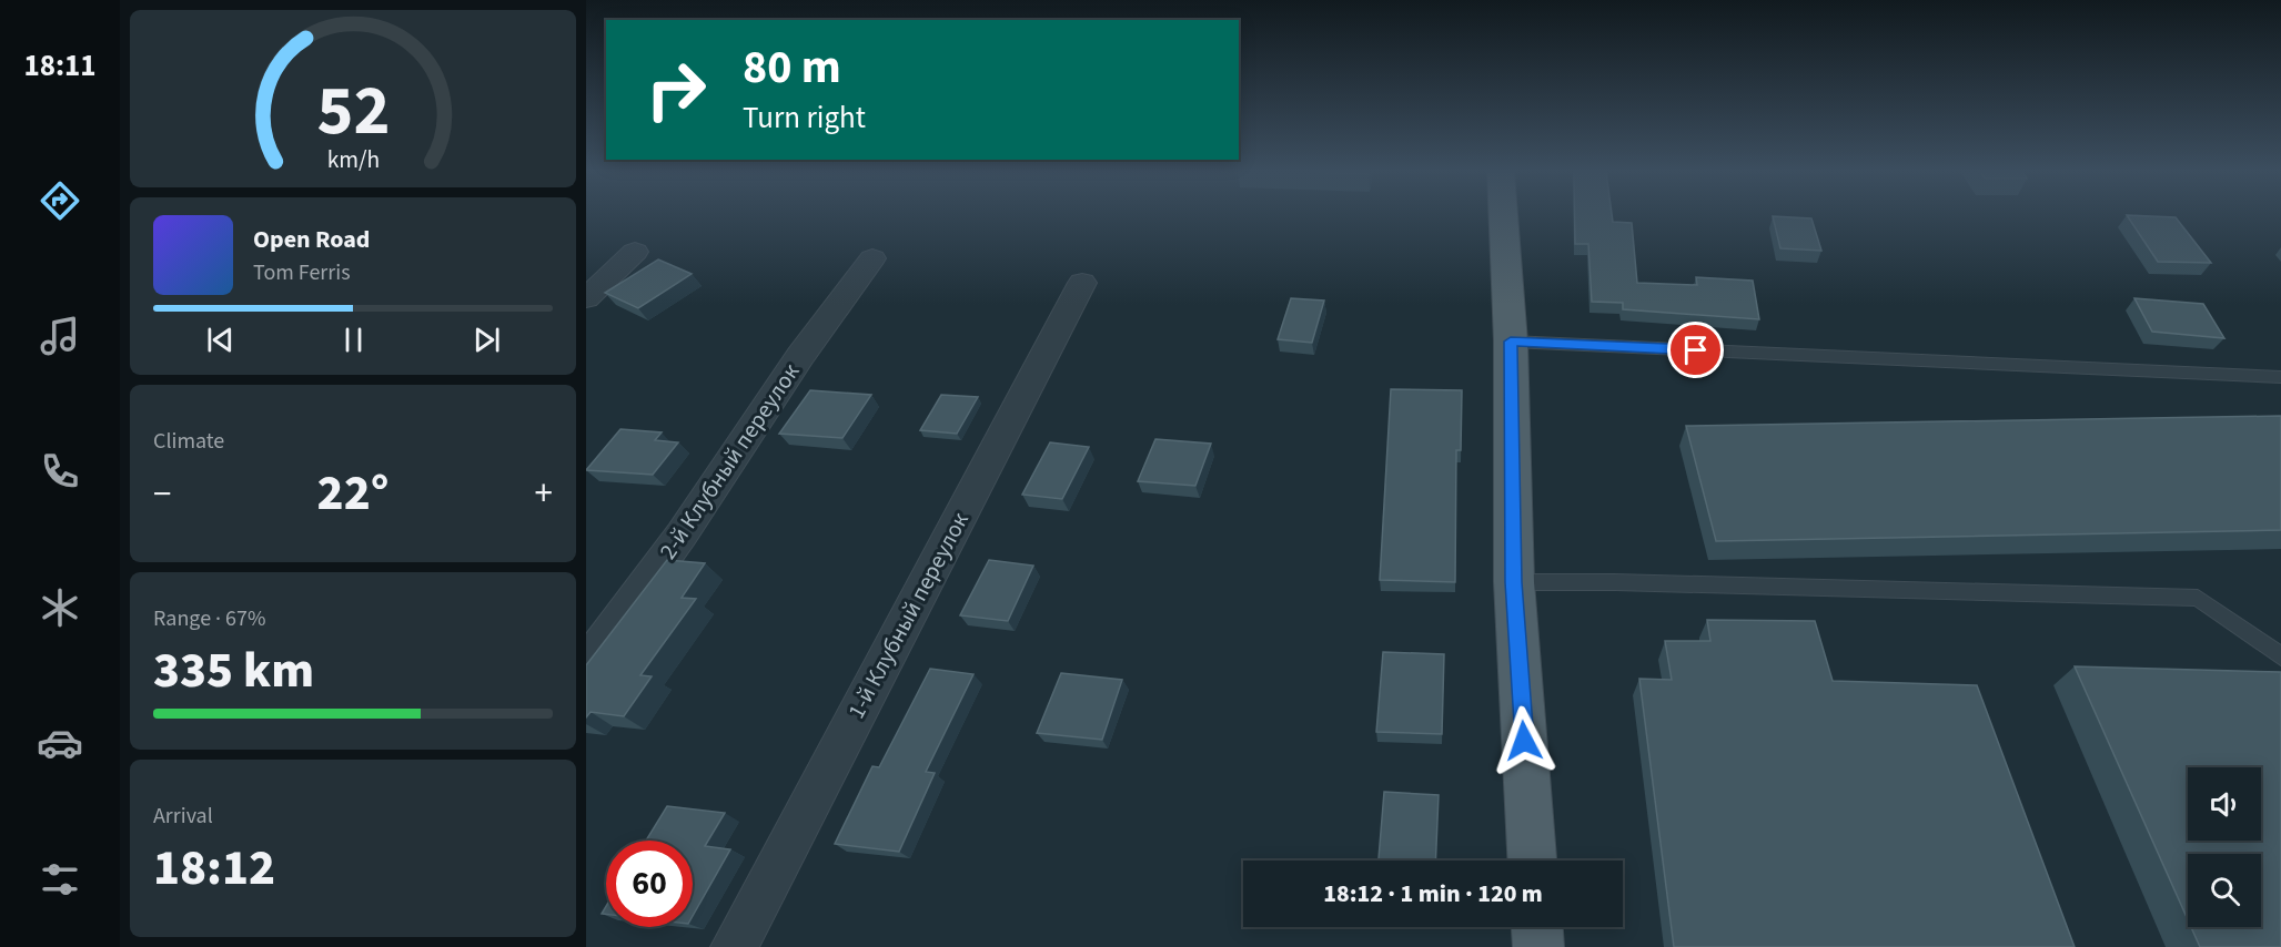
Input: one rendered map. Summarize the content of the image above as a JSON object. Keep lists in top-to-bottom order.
{
  "streets": {
    "street": ["2-й Клубный переулок", "1-й Клубный переулок"]
  },
  "page": {
    "tabs": "18:11",
    "turn": ["80 m", "Turn right"],
    "song": ["Open Road", "Tom Ferris"],
    "tile": [
      "Climate",
      ["Range · 67%", "335 km"],
      ["Arrival", "18:12"]
    ],
    "heat": ["−", "22°", "+"],
    "limit": "60",
    "trip": "18:12 · 1 min · 120 m",
    "gauge": ["52", "km/h"]
  }
}
